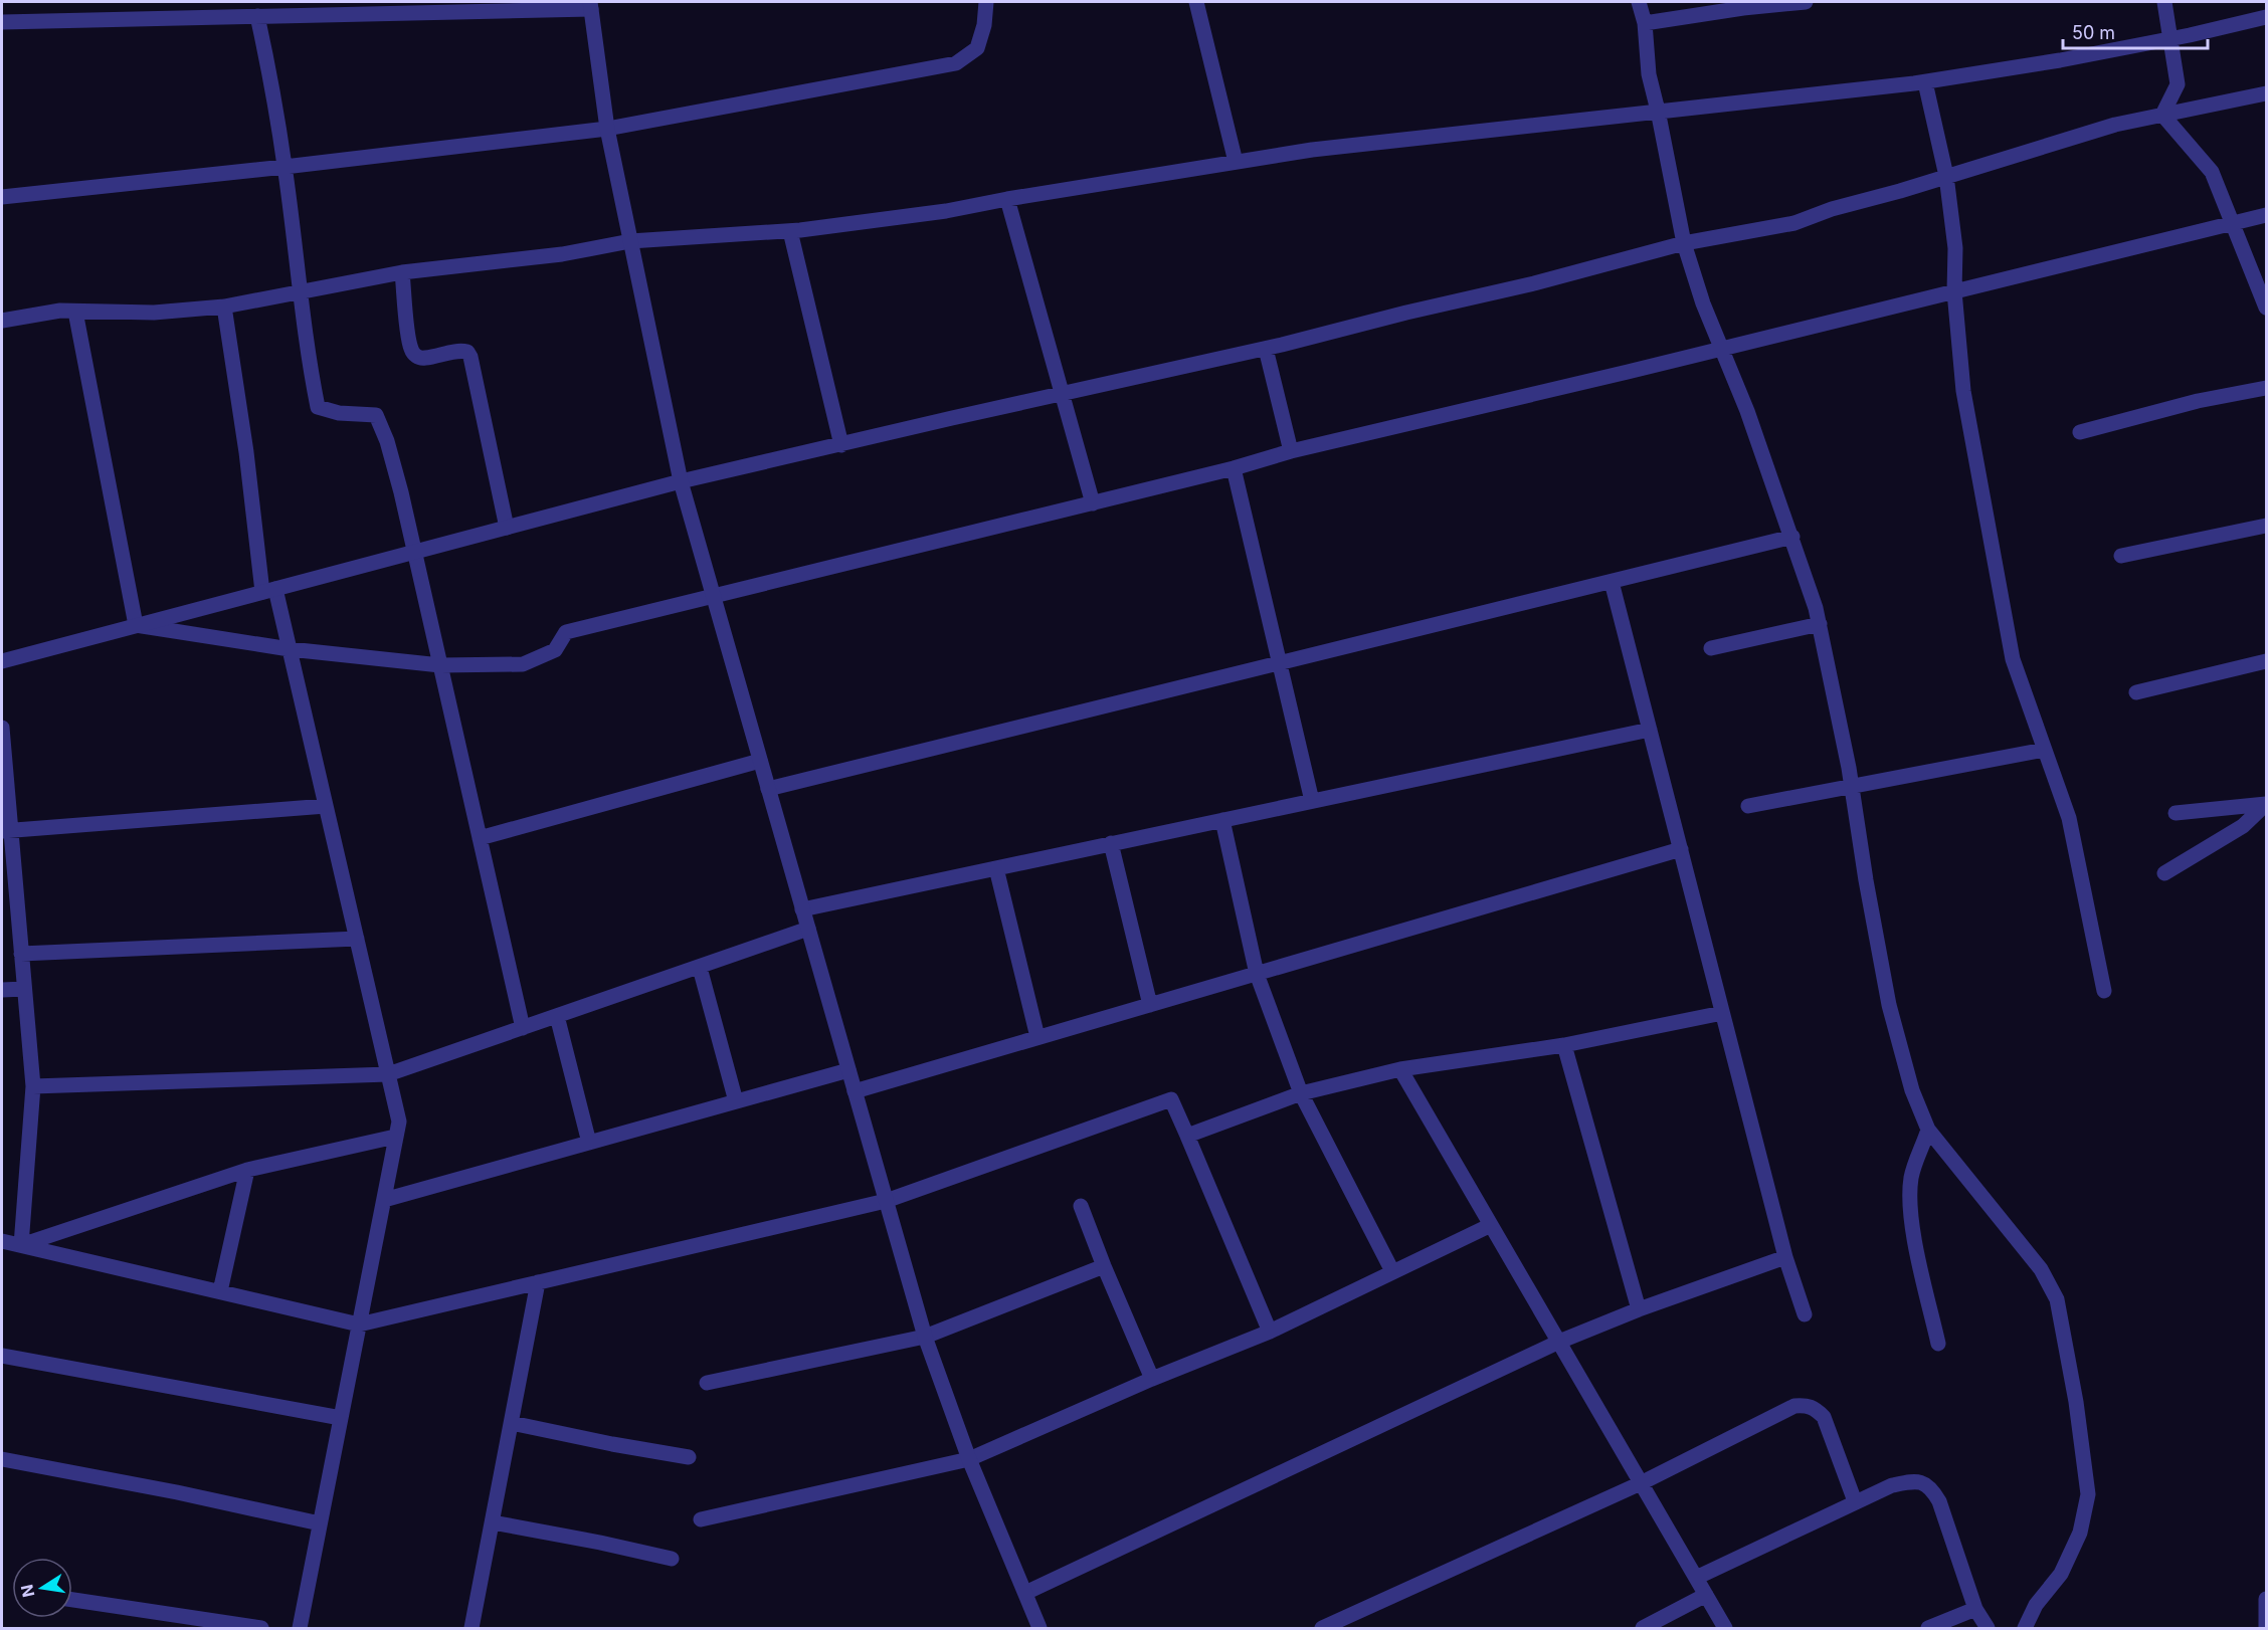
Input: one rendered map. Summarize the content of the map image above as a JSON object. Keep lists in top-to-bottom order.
{
  "scale_bar": "50 m",
  "north": "left"
}
